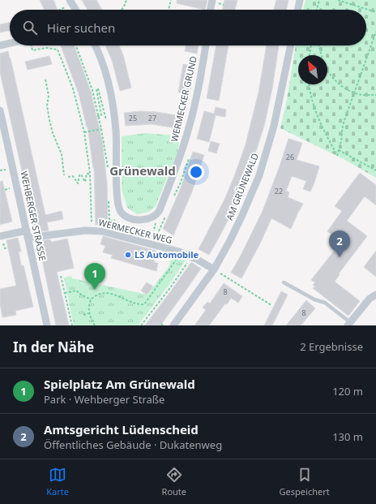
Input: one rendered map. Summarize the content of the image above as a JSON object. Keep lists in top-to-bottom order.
{
  "streets": {
    "street": [
      "WERMECKER GRUND",
      "AM GRÜNEWALD",
      "WEHBERGER STRASSE",
      "WERMECKER WEG"
    ]
  },
  "crossings": [
    ["AM GRÜNEWALD", "WERMECKER WEG"],
    ["WEHBERGER STRASSE", "WERMECKER WEG"]
  ],
  "districts": ["Grünewald"],
  "places": ["LS Automobile"],
  "house_numbers": [
    "25",
    "27",
    "26",
    "22",
    "8",
    "8"
  ],
  "north": "top left",
  "page": {
    "search": "Hier suchen",
    "pins": ["2", "1"],
    "heading": ["In der Nähe", "2 Ergebnisse"],
    "list": [
      {
        "mark": "1",
        "name": "Spielplatz Am Grünewald",
        "note": "Park · Wehberger Straße",
        "value": "120 m"
      },
      {
        "mark": "2",
        "name": "Amtsgericht Lüdenscheid",
        "note": "Öffentliches Gebäude · Dukatenweg",
        "value": "130 m"
      }
    ],
    "nav": ["Karte", "Route", "Gespeichert"]
  }
}
